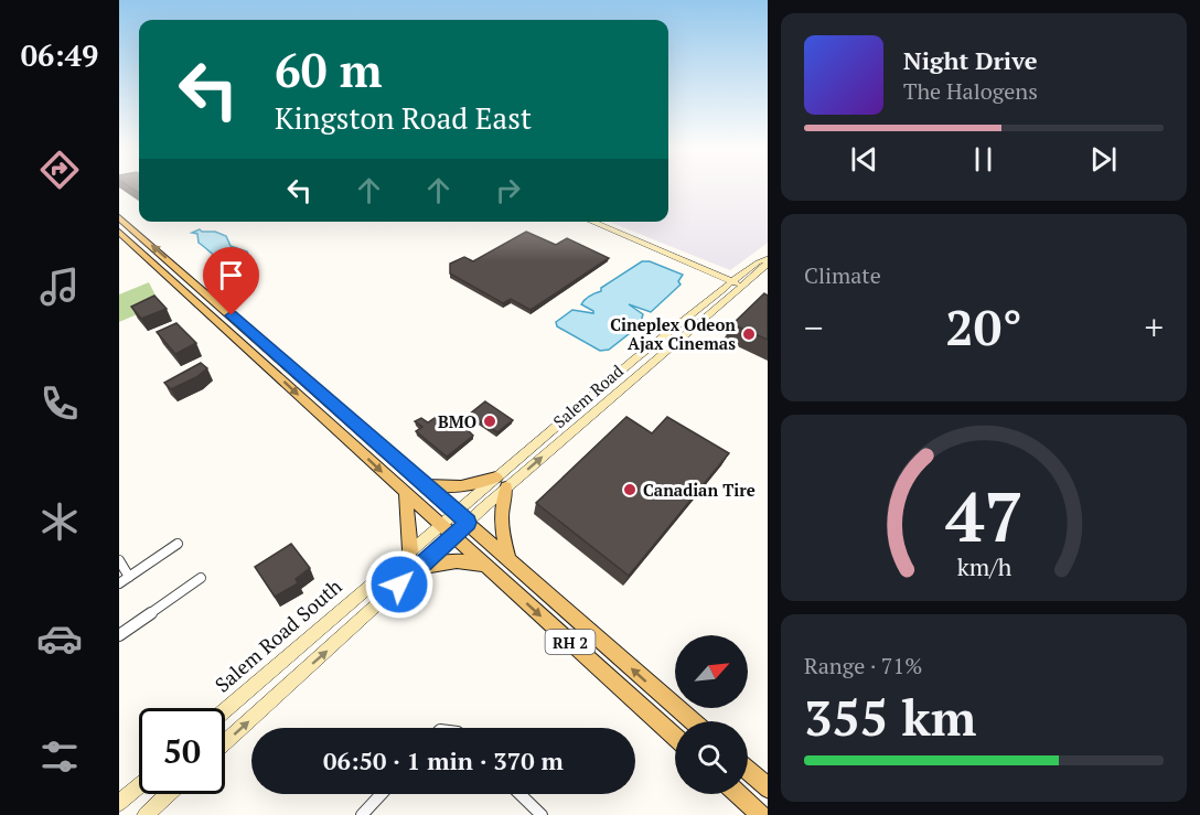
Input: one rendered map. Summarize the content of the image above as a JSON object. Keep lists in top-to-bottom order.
{
  "streets": {
    "main road": ["Salem Road", "Salem Road South", "RH 2"]
  },
  "crossings": [
    ["Salem Road", "Salem Road South"],
    ["Salem Road", "RH 2"],
    ["Salem Road South", "RH 2"]
  ],
  "places": ["Cineplex Odeon Ajax Cinemas", "BMO", "Canadian Tire"],
  "north": "top right",
  "page": {
    "tabs": "06:49",
    "turn": ["60 m", "Kingston Road East"],
    "song": ["Night Drive", "The Halogens"],
    "tile": [
      "Climate",
      ["Range · 71%", "355 km"]
    ],
    "heat": ["−", "20°", "+"],
    "limit": "50",
    "trip": "06:50 · 1 min · 370 m",
    "gauge": ["47", "km/h"]
  }
}
